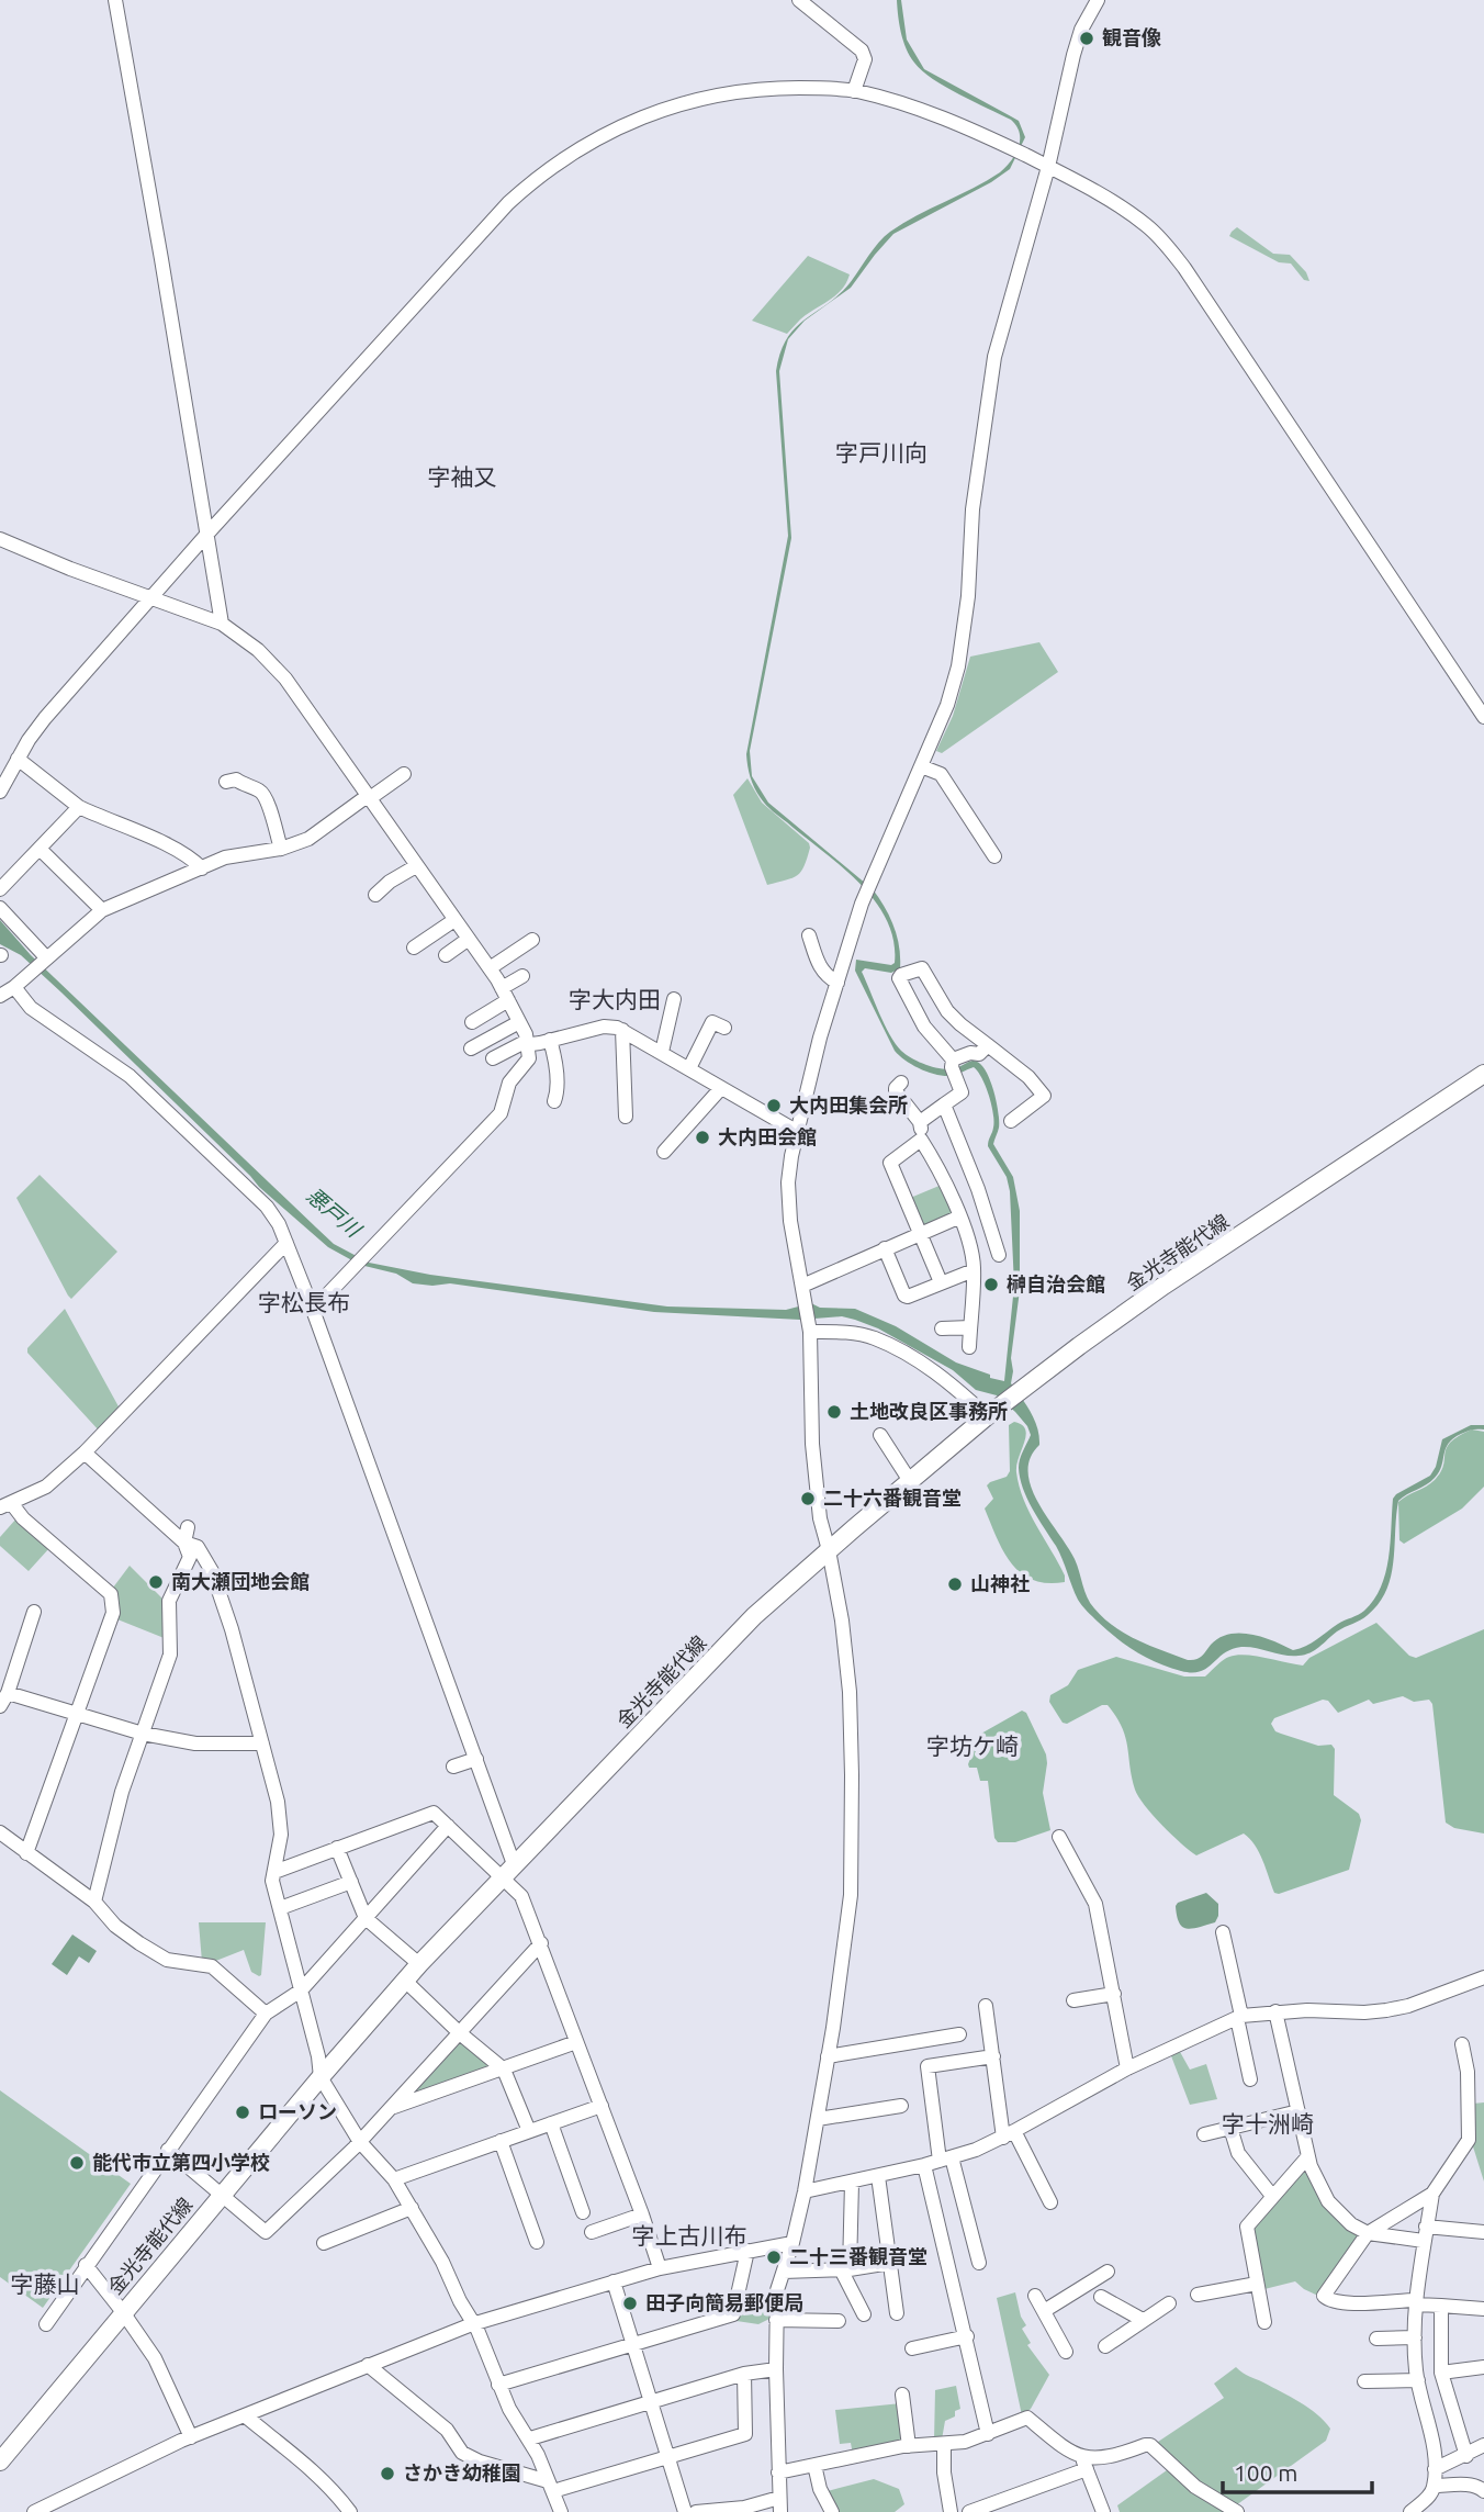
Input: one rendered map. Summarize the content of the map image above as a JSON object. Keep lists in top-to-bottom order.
{
  "streets": {
    "main road": ["金光寺能代線"]
  },
  "districts": [
    "字戸川向",
    "字袖又",
    "字大内田",
    "字松長布",
    "字坊ケ崎",
    "字十洲崎",
    "字上古川布",
    "字藤山"
  ],
  "water": ["悪戸川"],
  "places": [
    "観音像",
    "大内田集会所",
    "大内田会館",
    "榊自治会館",
    "土地改良区事務所",
    "二十六番観音堂",
    "南大瀬団地会館",
    "山神社",
    "ローソン",
    "能代市立第四小学校",
    "二十三番観音堂",
    "田子向簡易郵便局",
    "さかき幼稚園"
  ],
  "scale_bar": "100 m"
}
